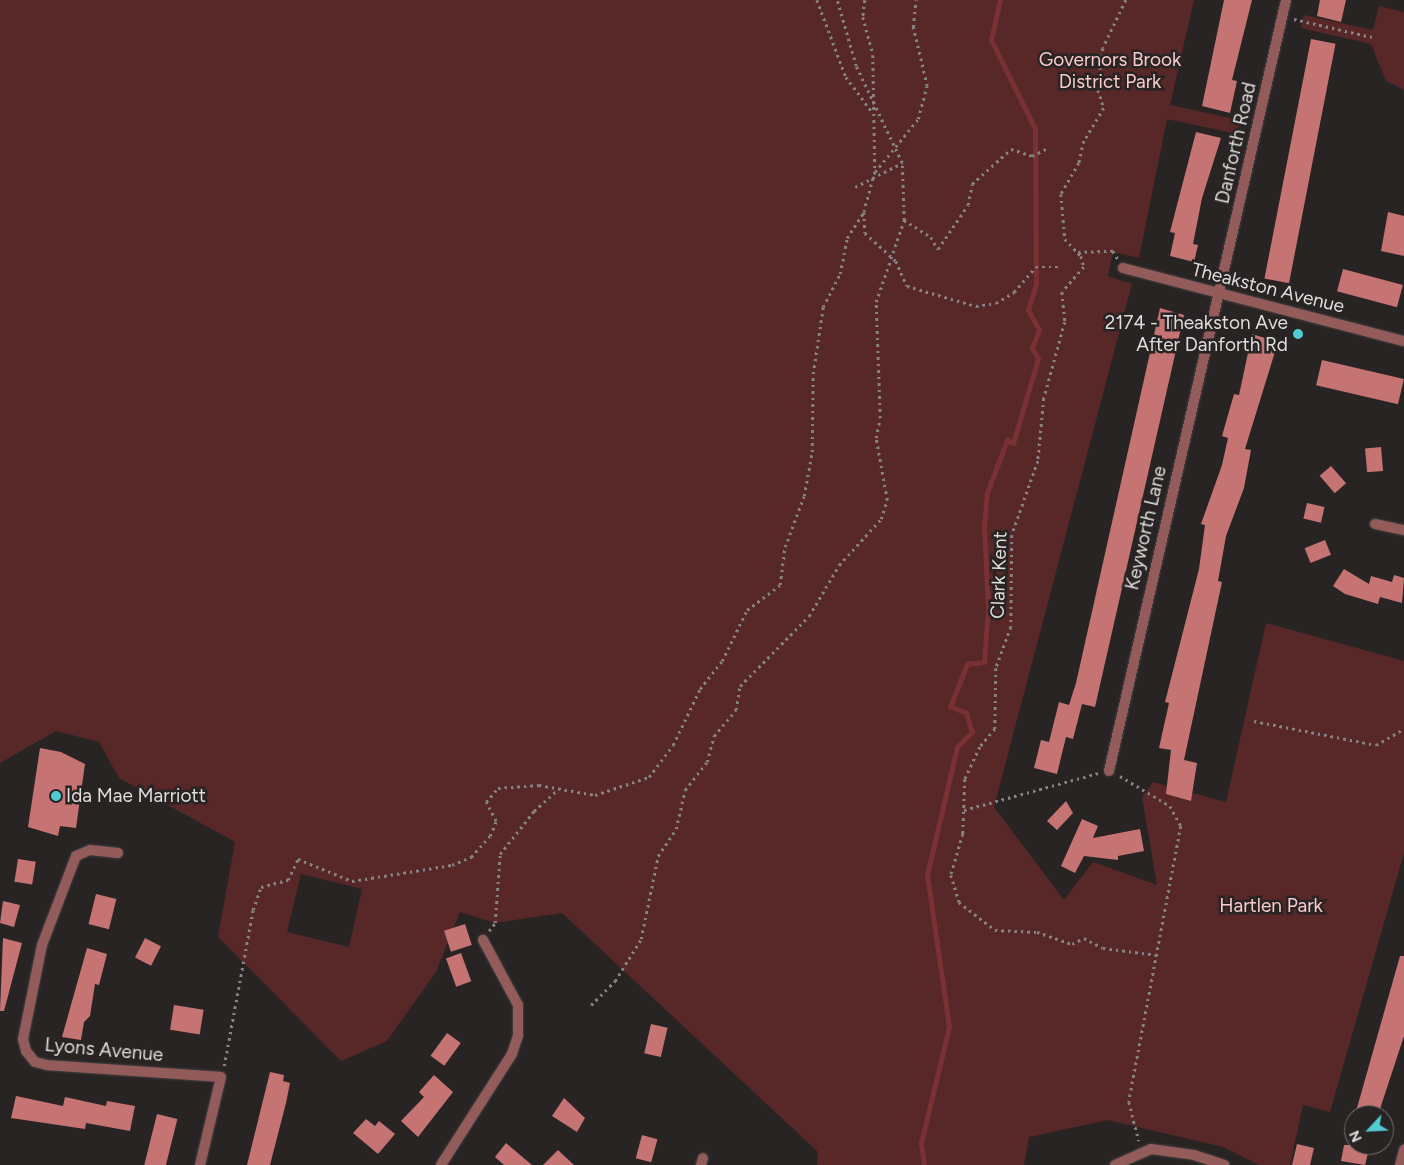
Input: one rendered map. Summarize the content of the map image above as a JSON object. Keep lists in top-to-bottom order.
{
  "streets": {
    "street": [
      "Danforth Road",
      "Theakston Avenue",
      "Keyworth Lane",
      "Lyons Avenue"
    ],
    "path": ["Clark Kent"]
  },
  "crossings": [
    ["Danforth Road", "Theakston Avenue"],
    ["Danforth Road", "Keyworth Lane"],
    ["Theakston Avenue", "Keyworth Lane"]
  ],
  "parks": ["Governors Brook District Park", "Hartlen Park"],
  "places": ["2174 - Theakston Ave After Danforth Rd", "Ida Mae Marriott"],
  "north": "bottom left"
}
